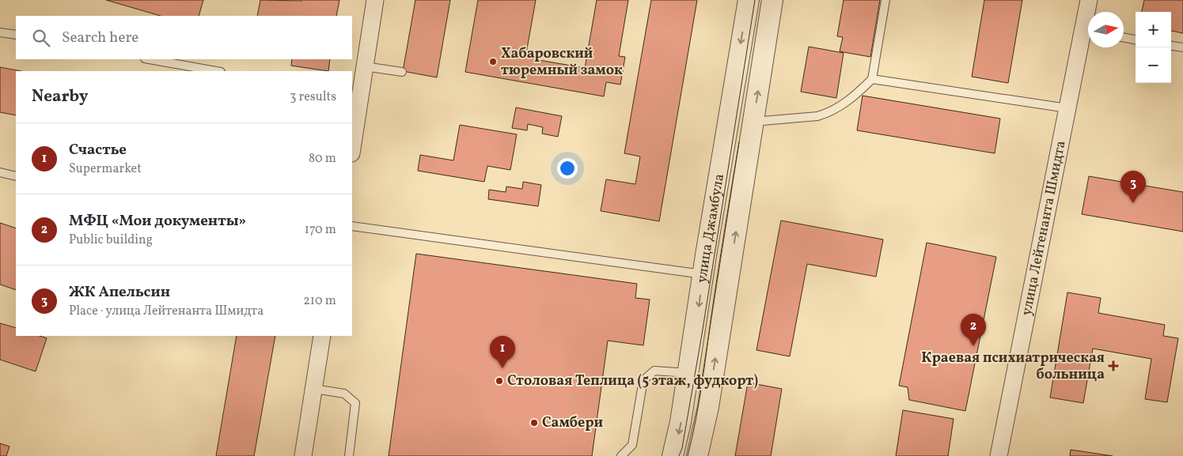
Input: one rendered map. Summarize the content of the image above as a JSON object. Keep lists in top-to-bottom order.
{
  "streets": {
    "street": ["улица Джамбула", "улица Лейтенанта Шмидта"]
  },
  "places": {
    "other": ["Хабаровский тюремный замок", "Столовая Теплица (5 этаж, фудкорт)", "Самбери"],
    "health": ["Краевая психиатрическая больница"]
  },
  "north": "right",
  "page": {
    "map_buttons": ["+", "−"],
    "search": "Search here",
    "heading": ["Nearby", "3 results"],
    "list": [
      {
        "mark": "1",
        "name": "Счастье",
        "note": "Supermarket",
        "value": "80 m"
      },
      {
        "mark": "2",
        "name": "МФЦ «Мои документы»",
        "note": "Public building",
        "value": "170 m"
      },
      {
        "mark": "3",
        "name": "ЖК Апельсин",
        "note": "Place · улица Лейтенанта Шмидта",
        "value": "210 m"
      }
    ],
    "pins": ["3", "2", "1"]
  }
}
